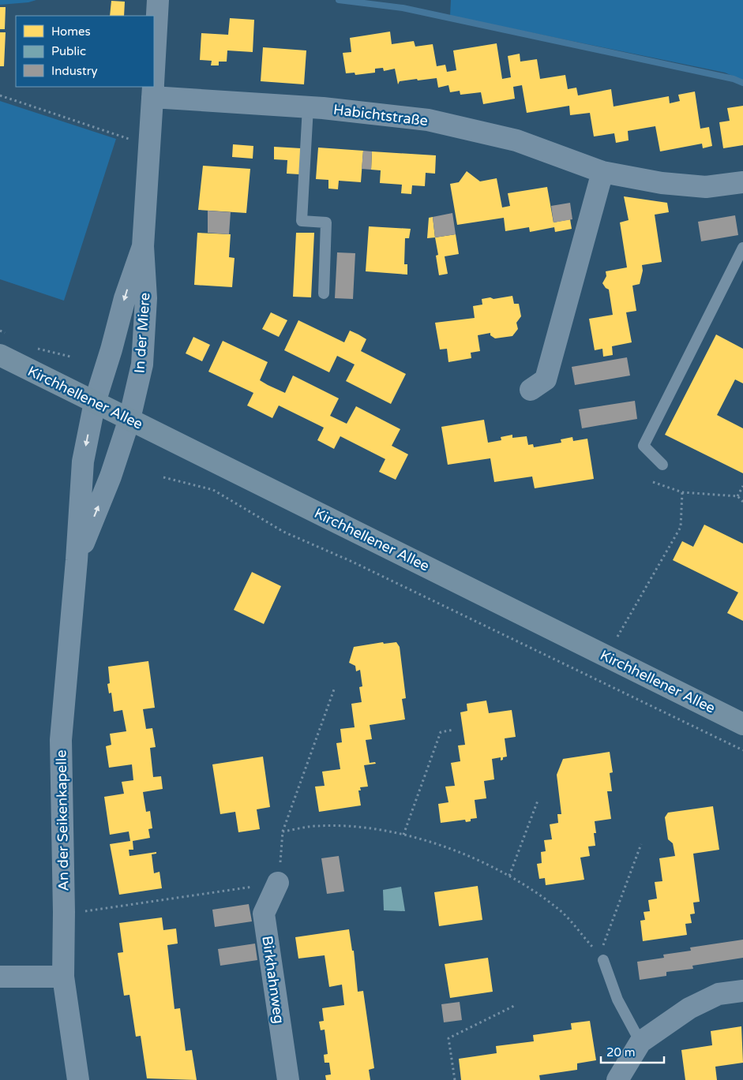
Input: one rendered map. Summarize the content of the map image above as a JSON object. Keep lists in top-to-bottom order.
{
  "streets": {
    "main road": ["Kirchhellener Allee"],
    "street": [
      "Habichtstraße",
      "In der Miere",
      "An der Seikenkapelle",
      "Birkhahnweg"
    ]
  },
  "crossings": [
    ["Habichtstraße", "In der Miere"],
    ["In der Miere", "Kirchhellener Allee"],
    ["In der Miere", "An der Seikenkapelle"],
    ["Kirchhellener Allee", "An der Seikenkapelle"]
  ],
  "legend": ["Homes", "Public", "Industry"],
  "scale_bar": "20 m"
}
